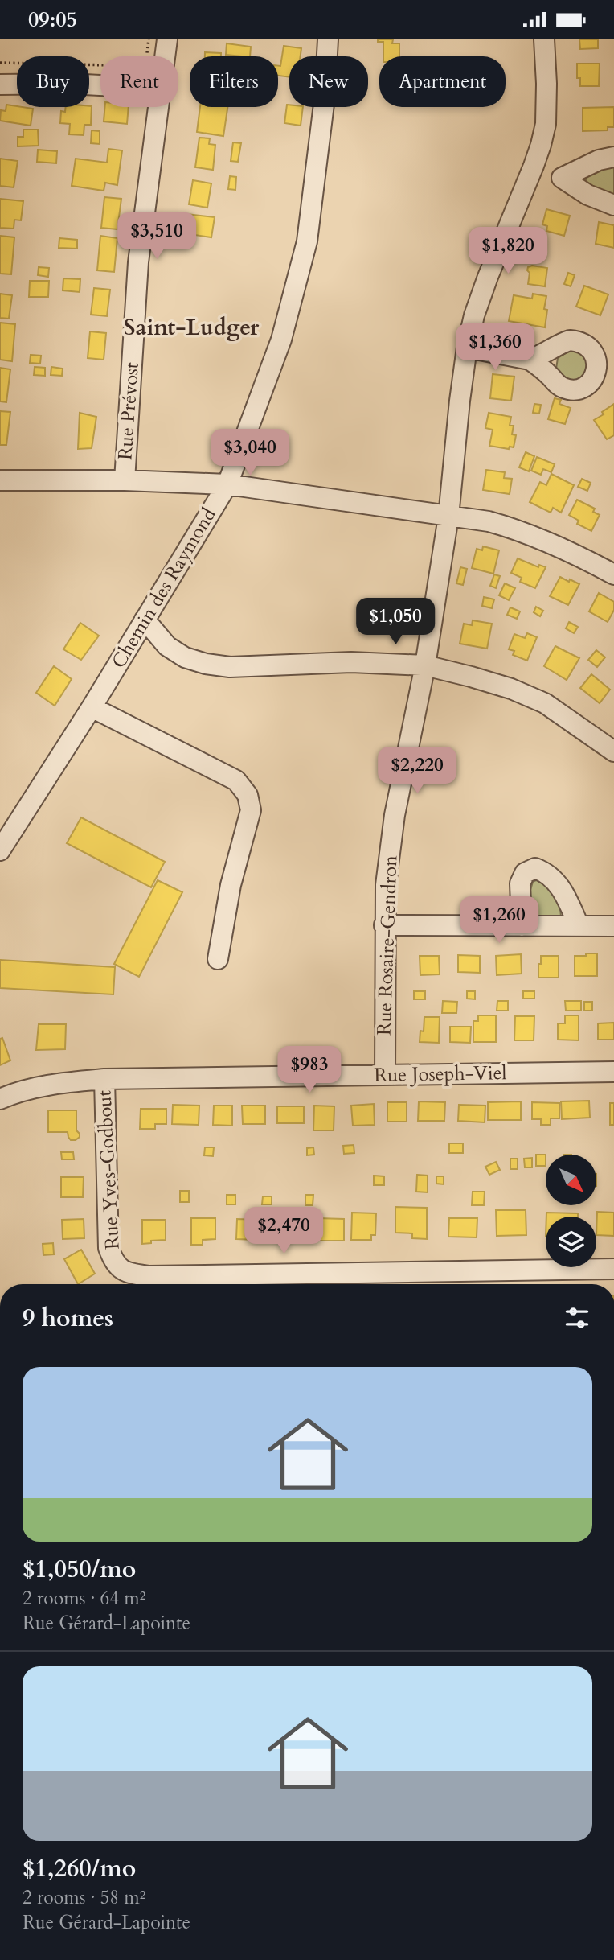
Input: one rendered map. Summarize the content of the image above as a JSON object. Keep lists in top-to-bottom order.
{
  "streets": {
    "street": [
      "Rue Prévost",
      "Chemin des Raymond",
      "Rue Rosaire-Gendron",
      "Rue Joseph-Viel",
      "Rue Yves-Godbout"
    ]
  },
  "crossings": [
    ["Rue Rosaire-Gendron", "Rue Joseph-Viel"],
    ["Rue Joseph-Viel", "Rue Yves-Godbout"]
  ],
  "districts": ["Saint-Ludger"],
  "north": "bottom right",
  "page": {
    "status": "09:05",
    "chip": [
      "Buy",
      "Rent",
      "Filters",
      "New",
      "Apartment"
    ],
    "price": [
      "$3,510",
      "$1,820",
      "$1,360",
      "$3,040",
      "$1,050",
      "$2,220",
      "$1,260",
      "$983",
      "$2,470"
    ],
    "heading": "9 homes",
    "list": [
      {
        "name": "$1,050/mo",
        "note": "2 rooms · 64 m² · Rue Gérard-Lapointe"
      },
      {
        "name": "$1,260/mo",
        "note": "2 rooms · 58 m² · Rue Gérard-Lapointe"
      }
    ]
  }
}
